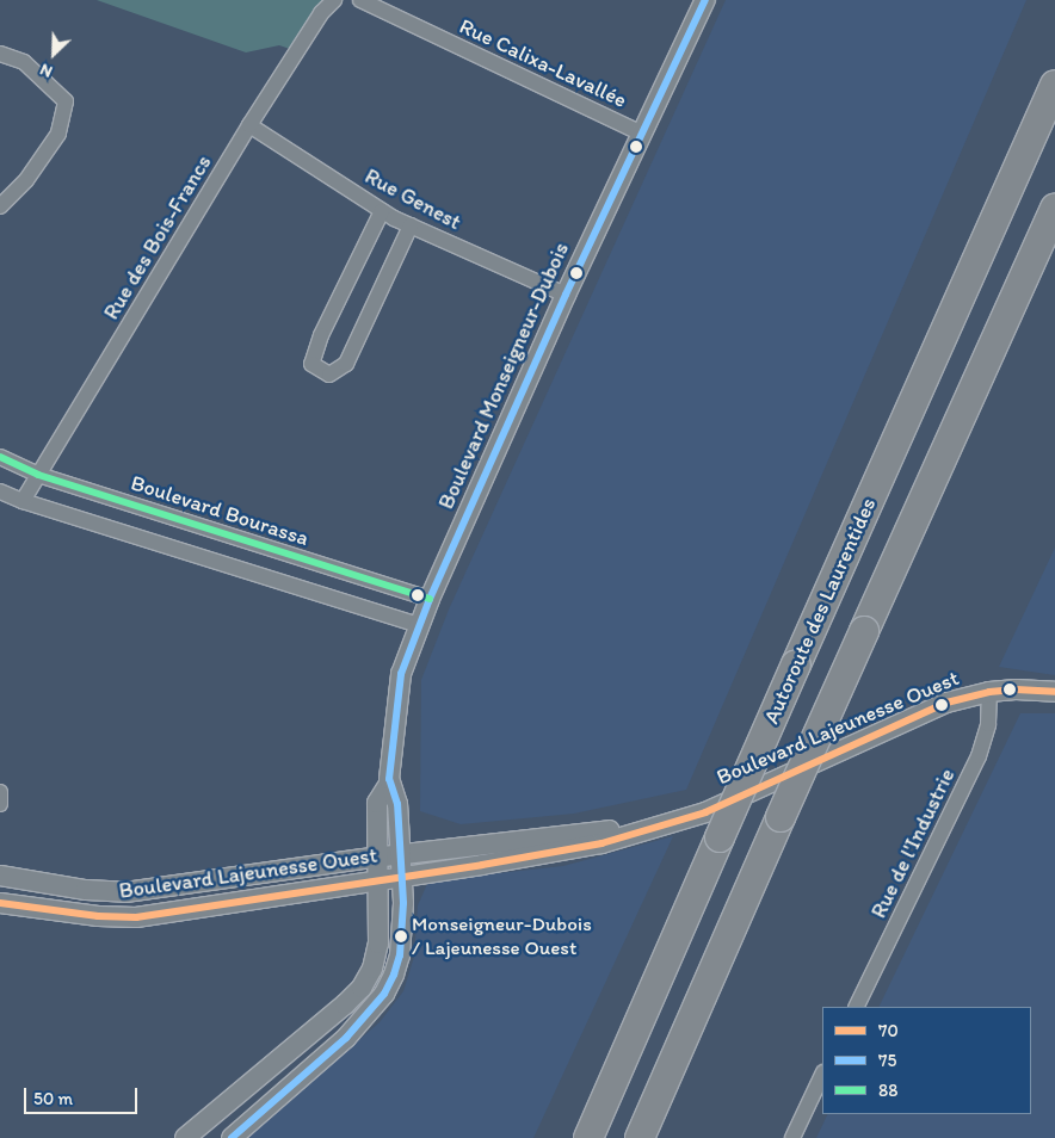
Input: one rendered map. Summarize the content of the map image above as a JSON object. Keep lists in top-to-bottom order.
{
  "streets": {
    "highway": ["Autoroute des Laurentides"],
    "street": [
      "Rue Calixa-Lavallée",
      "Rue Genest",
      "Rue des Bois-Francs",
      "Boulevard Monseigneur-Dubois",
      "Boulevard Bourassa",
      "Boulevard Lajeunesse Ouest",
      "Rue de l'Industrie"
    ]
  },
  "crossings": [
    ["Rue Calixa-Lavallée", "Boulevard Monseigneur-Dubois"],
    ["Rue Genest", "Rue des Bois-Francs"],
    ["Rue Genest", "Boulevard Monseigneur-Dubois"],
    ["Rue des Bois-Francs", "Boulevard Bourassa"],
    ["Boulevard Monseigneur-Dubois", "Boulevard Bourassa"],
    ["Boulevard Monseigneur-Dubois", "Boulevard Lajeunesse Ouest"],
    ["Boulevard Lajeunesse Ouest", "Rue de l'Industrie"]
  ],
  "places": ["Monseigneur-Dubois / Lajeunesse Ouest"],
  "lines": ["transit line 75", "transit line 88", "transit line 70"],
  "legend": ["70", "75", "88"],
  "scale_bar": "50 m",
  "north": "bottom left"
}
